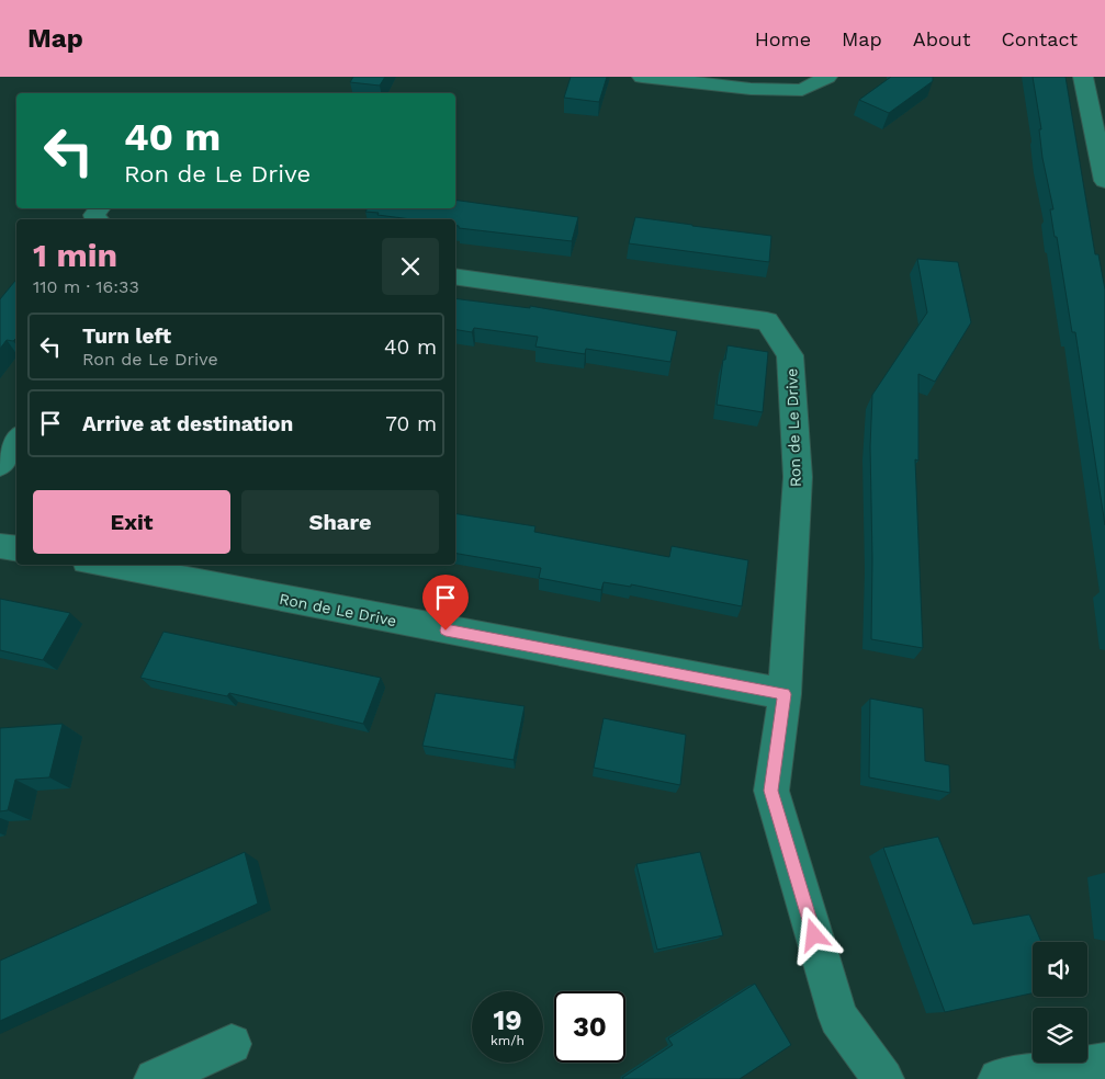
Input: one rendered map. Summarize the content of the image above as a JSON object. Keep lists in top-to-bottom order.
{
  "streets": {
    "street": ["Ron de Le Drive"]
  },
  "page": {
    "header": "Map",
    "nav": [
      "Home",
      "Map",
      "About",
      "Contact"
    ],
    "turn": ["40 m", "Ron de Le Drive"],
    "heading": ["1 min", "110 m · 16:33"],
    "list": [
      {
        "name": "Turn left",
        "note": "Ron de Le Drive",
        "value": "40 m"
      },
      {
        "name": "Arrive at destination",
        "value": "70 m"
      }
    ],
    "buttons": ["Exit", "Share"],
    "speed": "19 km/h",
    "limit": "30"
  }
}
